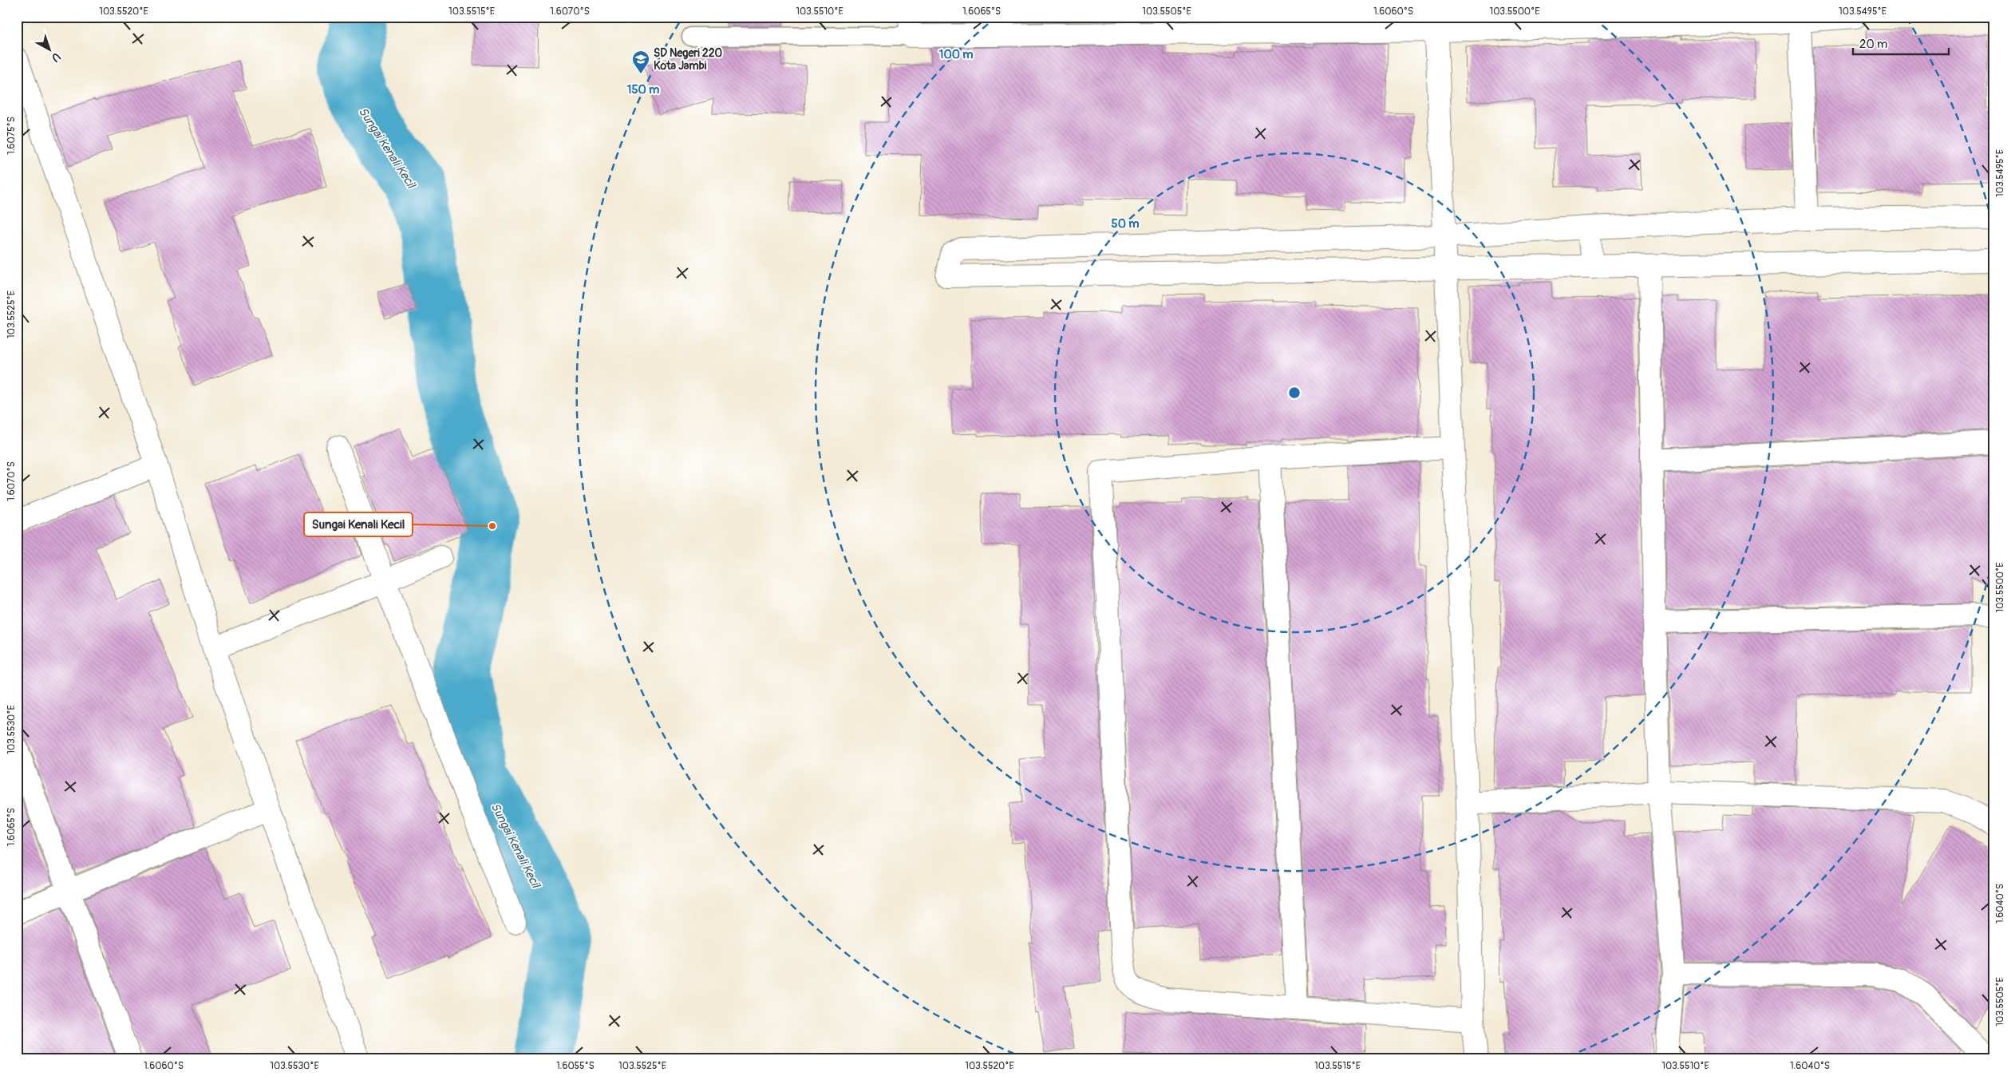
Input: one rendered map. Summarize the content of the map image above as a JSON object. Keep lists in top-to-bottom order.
{
  "water": ["Sungai Kenali Kecil"],
  "places": {
    "school or university": ["SD Negeri 220 Kota Jambi"],
    "other": ["Sungai Kenali Kecil"]
  },
  "scale_bar": "20 m",
  "north": "bottom right",
  "coordinates": [
    "103.5520°E",
    "103.5515°E",
    "1.6070°S",
    "103.5510°E",
    "1.6065°S",
    "103.5505°E",
    "1.6060°S",
    "103.5500°E",
    "103.5495°E",
    "1.6075°S",
    "103.5525°E",
    "103.5530°E",
    "1.6040°S",
    "1.6055°S"
  ],
  "rings": ["100 m", "150 m", "50 m"]
}
